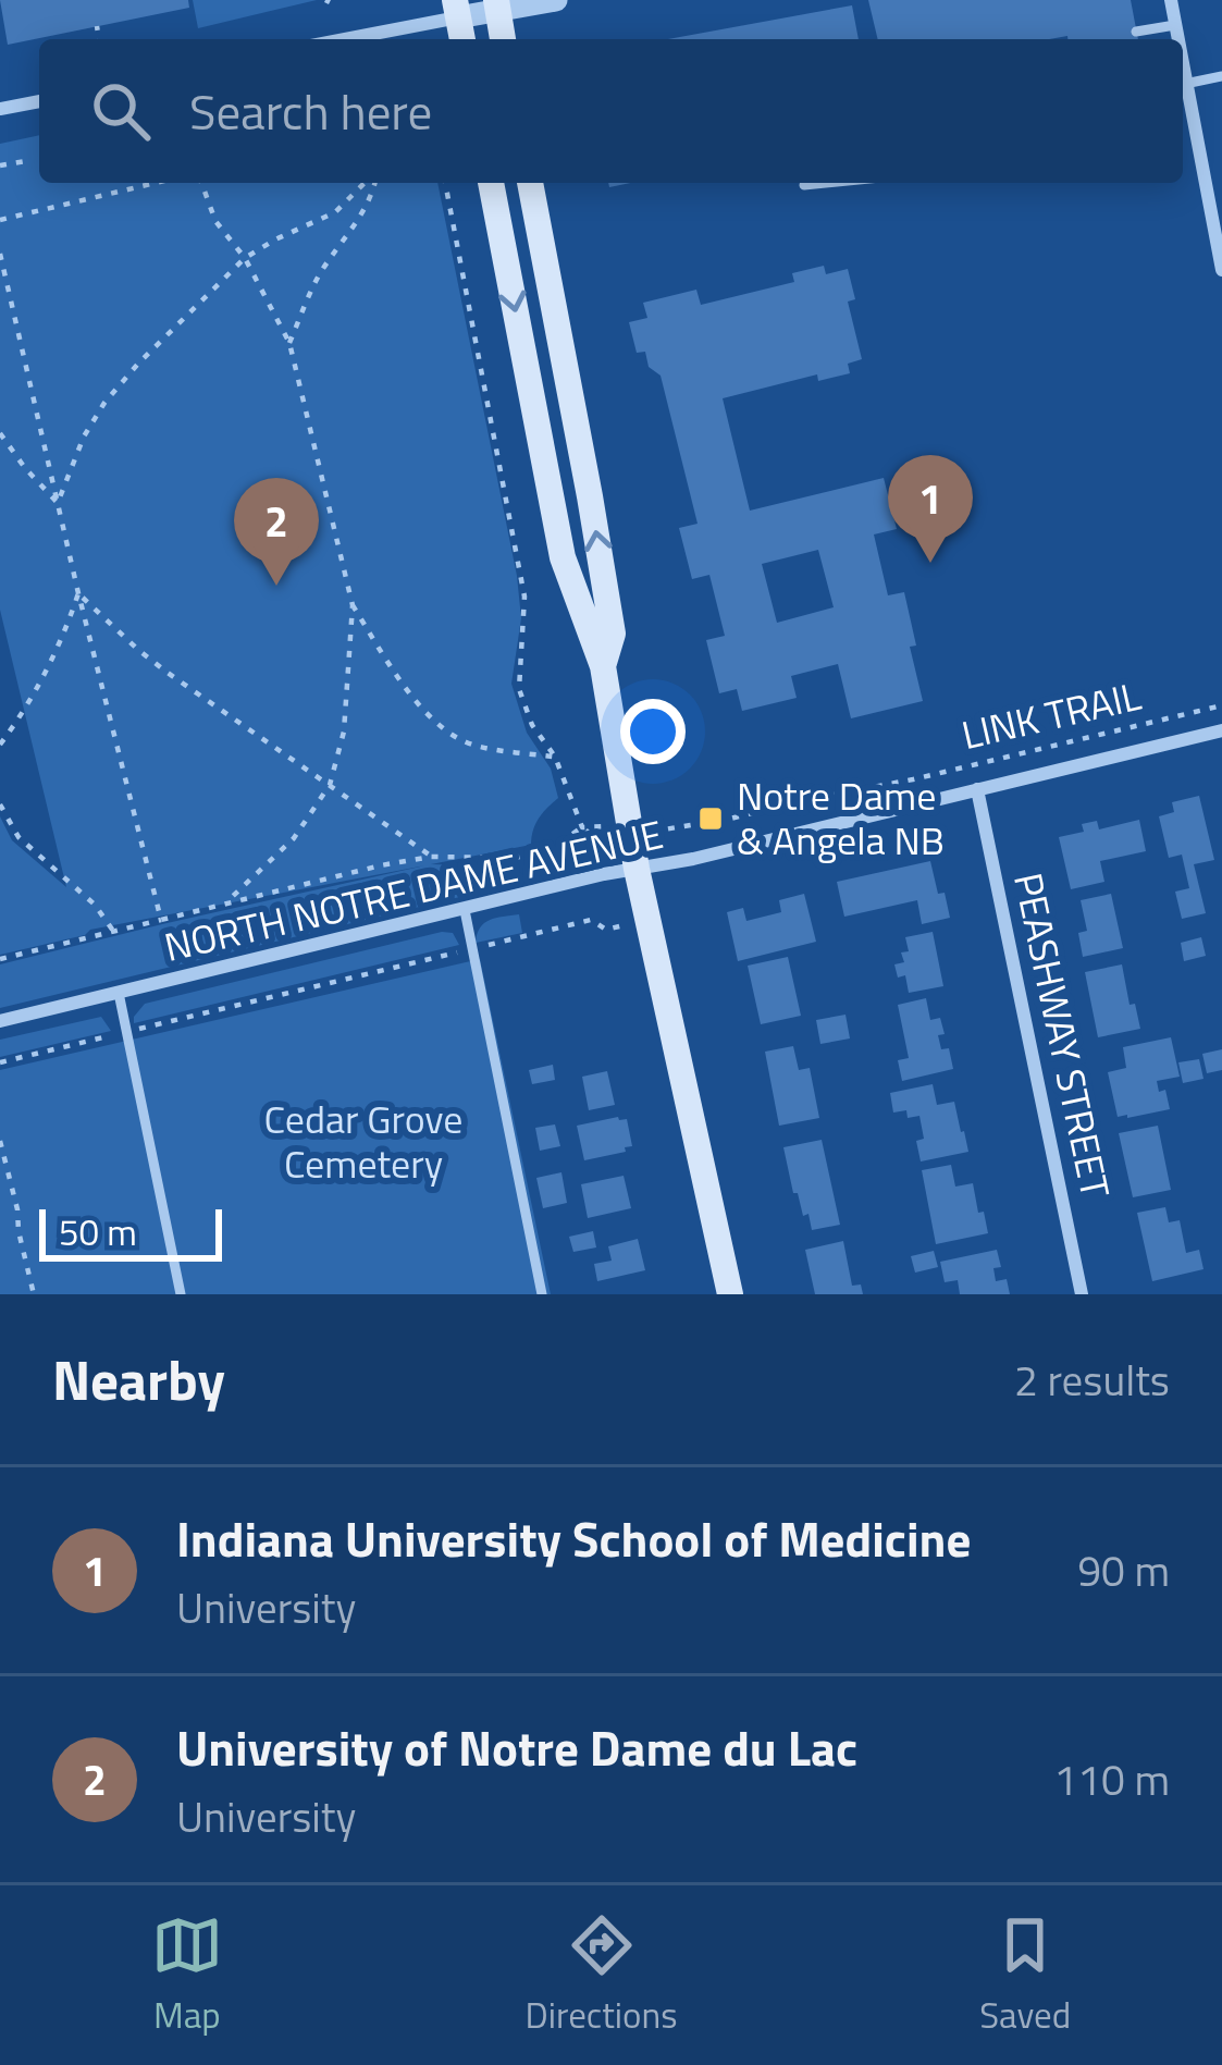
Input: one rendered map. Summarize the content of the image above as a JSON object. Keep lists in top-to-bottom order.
{
  "streets": {
    "street": ["NORTH NOTRE DAME AVENUE", "PEASHWAY STREET"],
    "path": ["LINK TRAIL"]
  },
  "crossings": [
    ["NORTH NOTRE DAME AVENUE", "PEASHWAY STREET"]
  ],
  "parks": ["Cedar Grove Cemetery"],
  "places": {
    "transit": ["Notre Dame & Angela NB"]
  },
  "scale_bar": "50 m",
  "page": {
    "search": "Search here",
    "pins": ["1", "2"],
    "scale": "50 m",
    "heading": ["Nearby", "2 results"],
    "list": [
      {
        "mark": "1",
        "name": "Indiana University School of Medicine",
        "note": "University",
        "value": "90 m"
      },
      {
        "mark": "2",
        "name": "University of Notre Dame du Lac",
        "note": "University",
        "value": "110 m"
      }
    ],
    "nav": ["Map", "Directions", "Saved"]
  }
}
